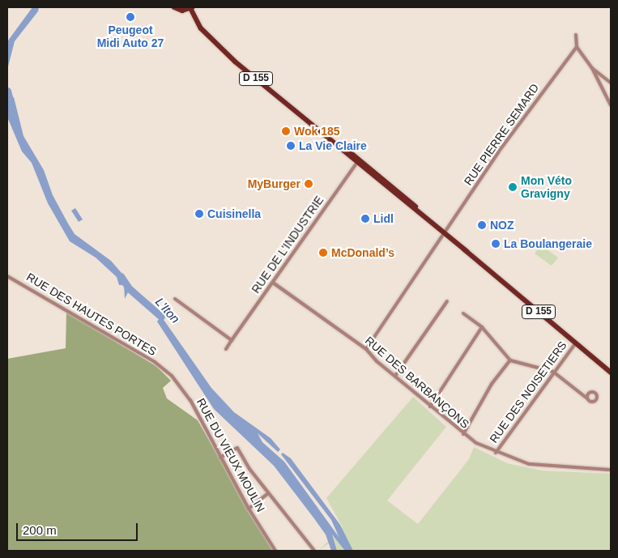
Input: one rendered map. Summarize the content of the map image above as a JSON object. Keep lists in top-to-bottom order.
{
  "streets": {
    "main road": ["D 155"],
    "street": [
      "RUE PIERRE SEMARD",
      "RUE DE L'INDUSTRIE",
      "RUE DES HAUTES PORTES",
      "RUE DES BARBANÇONS",
      "RUE DES NOISETIERS",
      "RUE DU VIEUX MOULIN"
    ]
  },
  "crossings": [
    ["D 155", "RUE PIERRE SEMARD"],
    ["D 155", "RUE DE L'INDUSTRIE"],
    ["D 155", "RUE DES NOISETIERS"],
    ["RUE PIERRE SEMARD", "RUE DES BARBANÇONS"],
    ["RUE DE L'INDUSTRIE", "RUE DES BARBANÇONS"],
    ["RUE DES HAUTES PORTES", "RUE DU VIEUX MOULIN"],
    ["RUE DES BARBANÇONS", "RUE DES NOISETIERS"]
  ],
  "water": ["L'Iton"],
  "places": [
    "Peugeot Midi Auto 27",
    "Wok 185",
    "La Vie Claire",
    "MyBurger",
    "Mon Véto Gravigny",
    "Cuisinella",
    "Lidl",
    "NOZ",
    "La Boulangeraie",
    "McDonald’s"
  ],
  "scale_bar": "200 m"
}
